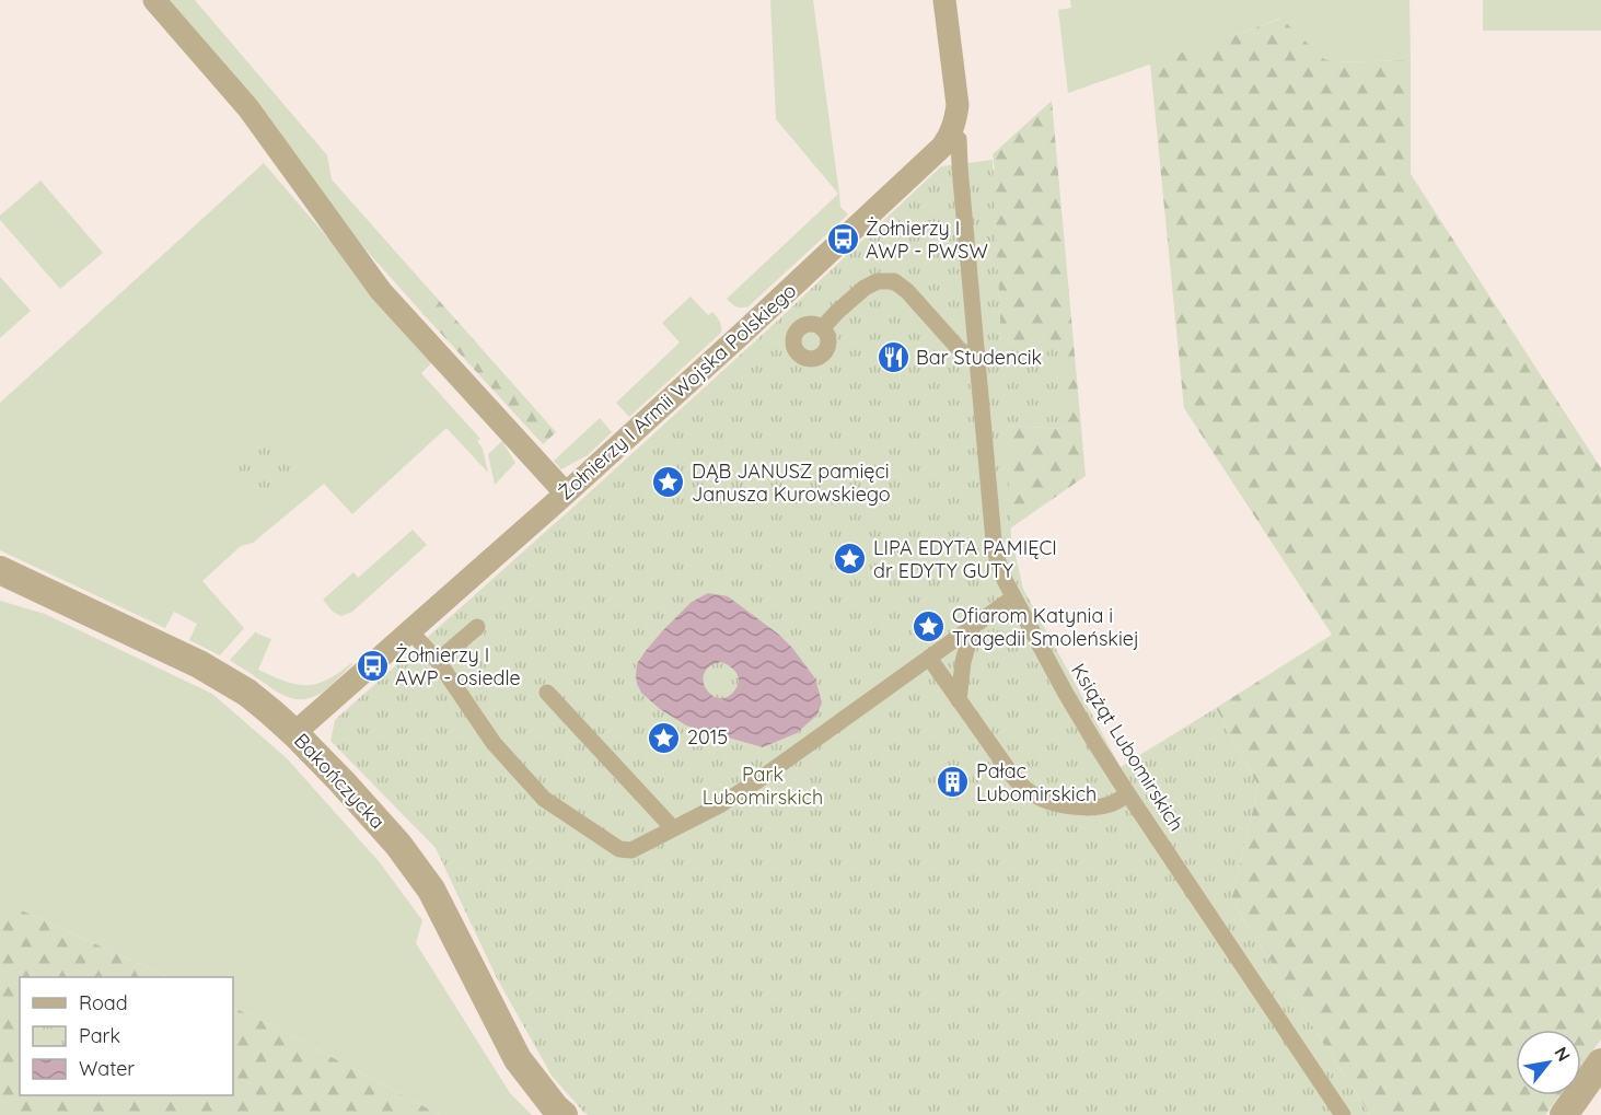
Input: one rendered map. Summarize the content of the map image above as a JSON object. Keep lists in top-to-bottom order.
{
  "streets": {
    "street": ["Żołnierzy I Armii Wojska Polskiego", "Książąt Lubomirskich", "Bakończycka"]
  },
  "crossings": [
    ["Żołnierzy I Armii Wojska Polskiego", "Książąt Lubomirskich"],
    ["Żołnierzy I Armii Wojska Polskiego", "Bakończycka"]
  ],
  "parks": ["Park Lubomirskich"],
  "places": {
    "bus stop": ["Żołnierzy I AWP - PWSW", "Żołnierzy I AWP - osiedle"],
    "restaurant": ["Bar Studencik"],
    "place": [
      "DĄB JANUSZ pamięci Janusza Kurowskiego",
      "LIPA EDYTA PAMIĘCI dr EDYTY GUTY",
      "Ofiarom Katynia i Tragedii Smoleńskiej",
      "2015"
    ],
    "building": ["Pałac Lubomirskich"]
  },
  "legend": ["Road", "Park", "Water"],
  "north": "top right"
}
